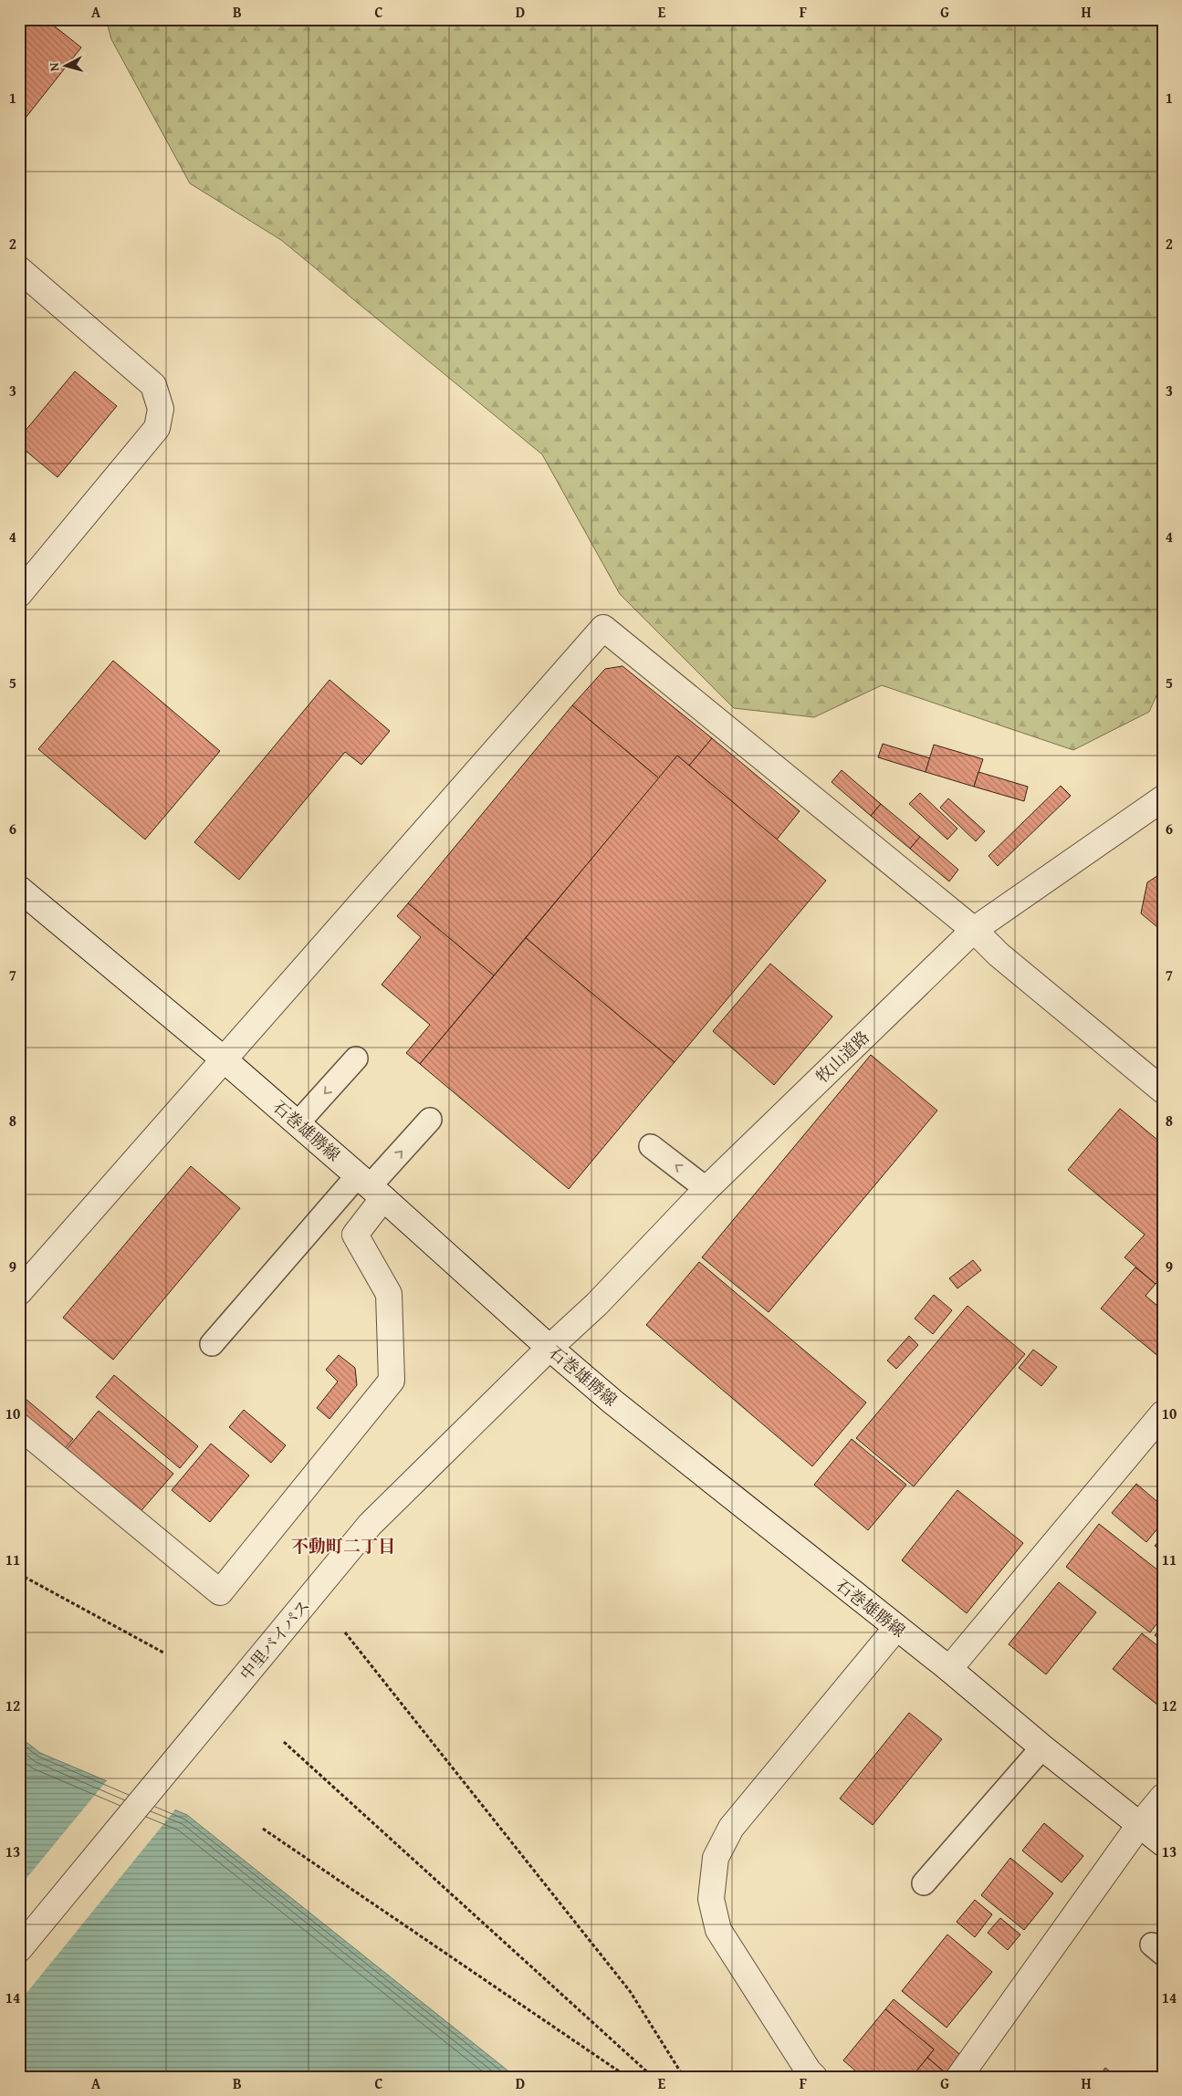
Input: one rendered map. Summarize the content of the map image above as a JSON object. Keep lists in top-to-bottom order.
{
  "streets": {
    "street": ["牧山道路", "石巻雄勝線", "中里バイパス"]
  },
  "crossings": [
    ["牧山道路", "石巻雄勝線"],
    ["牧山道路", "中里バイパス"],
    ["石巻雄勝線", "中里バイパス"]
  ],
  "districts": ["不動町二丁目"],
  "north": "left",
  "grid": {
    "columns": [
      "A",
      "B",
      "C",
      "D",
      "E",
      "F",
      "G",
      "H"
    ],
    "rows": [
      "1",
      "2",
      "3",
      "4",
      "5",
      "6",
      "7",
      "8",
      "9",
      "10",
      "11",
      "12",
      "13",
      "14"
    ]
  }
}
